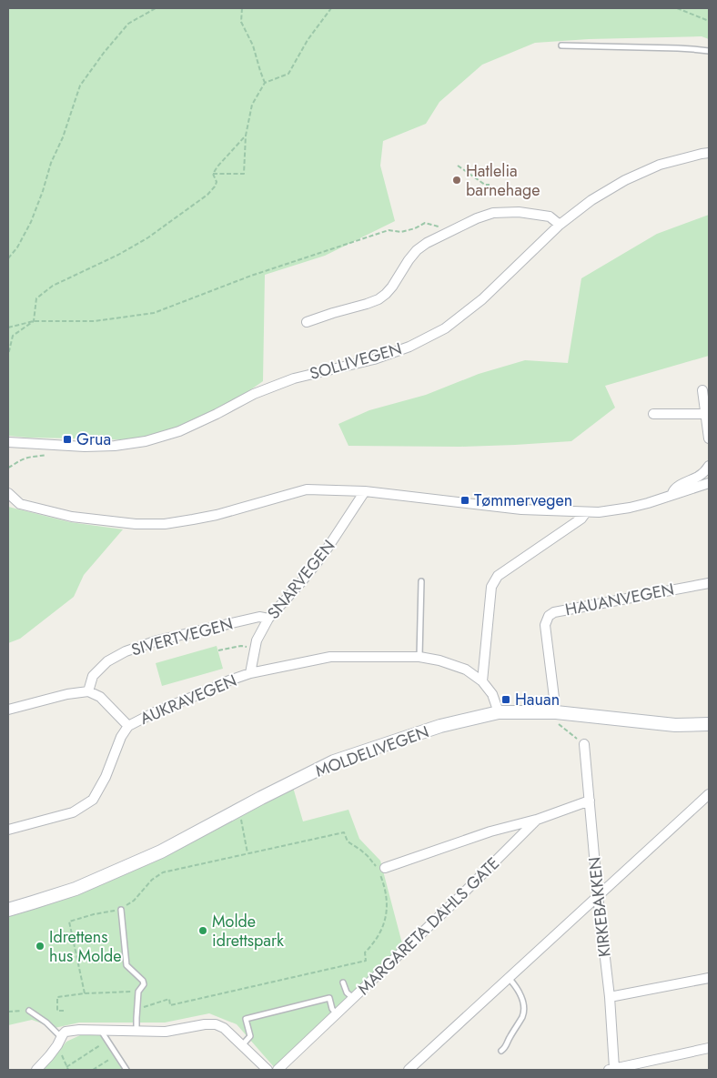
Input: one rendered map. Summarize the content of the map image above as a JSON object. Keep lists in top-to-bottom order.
{
  "streets": {
    "main road": ["MOLDELIVEGEN"],
    "street": [
      "SOLLIVEGEN",
      "SNARVEGEN",
      "HAUANVEGEN",
      "SIVERTVEGEN",
      "AUKRAVEGEN",
      "KIRKEBAKKEN",
      "MARGARETA DAHLS GATE"
    ]
  },
  "crossings": [
    ["SNARVEGEN", "SIVERTVEGEN"],
    ["SNARVEGEN", "AUKRAVEGEN"],
    ["HAUANVEGEN", "MOLDELIVEGEN"],
    ["AUKRAVEGEN", "MOLDELIVEGEN"],
    ["KIRKEBAKKEN", "MARGARETA DAHLS GATE"]
  ],
  "places": {
    "other": ["Hatlelia barnehage", "Molde idrettspark", "Idrettens hus Molde"],
    "transit": ["Grua", "Tømmervegen", "Hauan"]
  }
}
